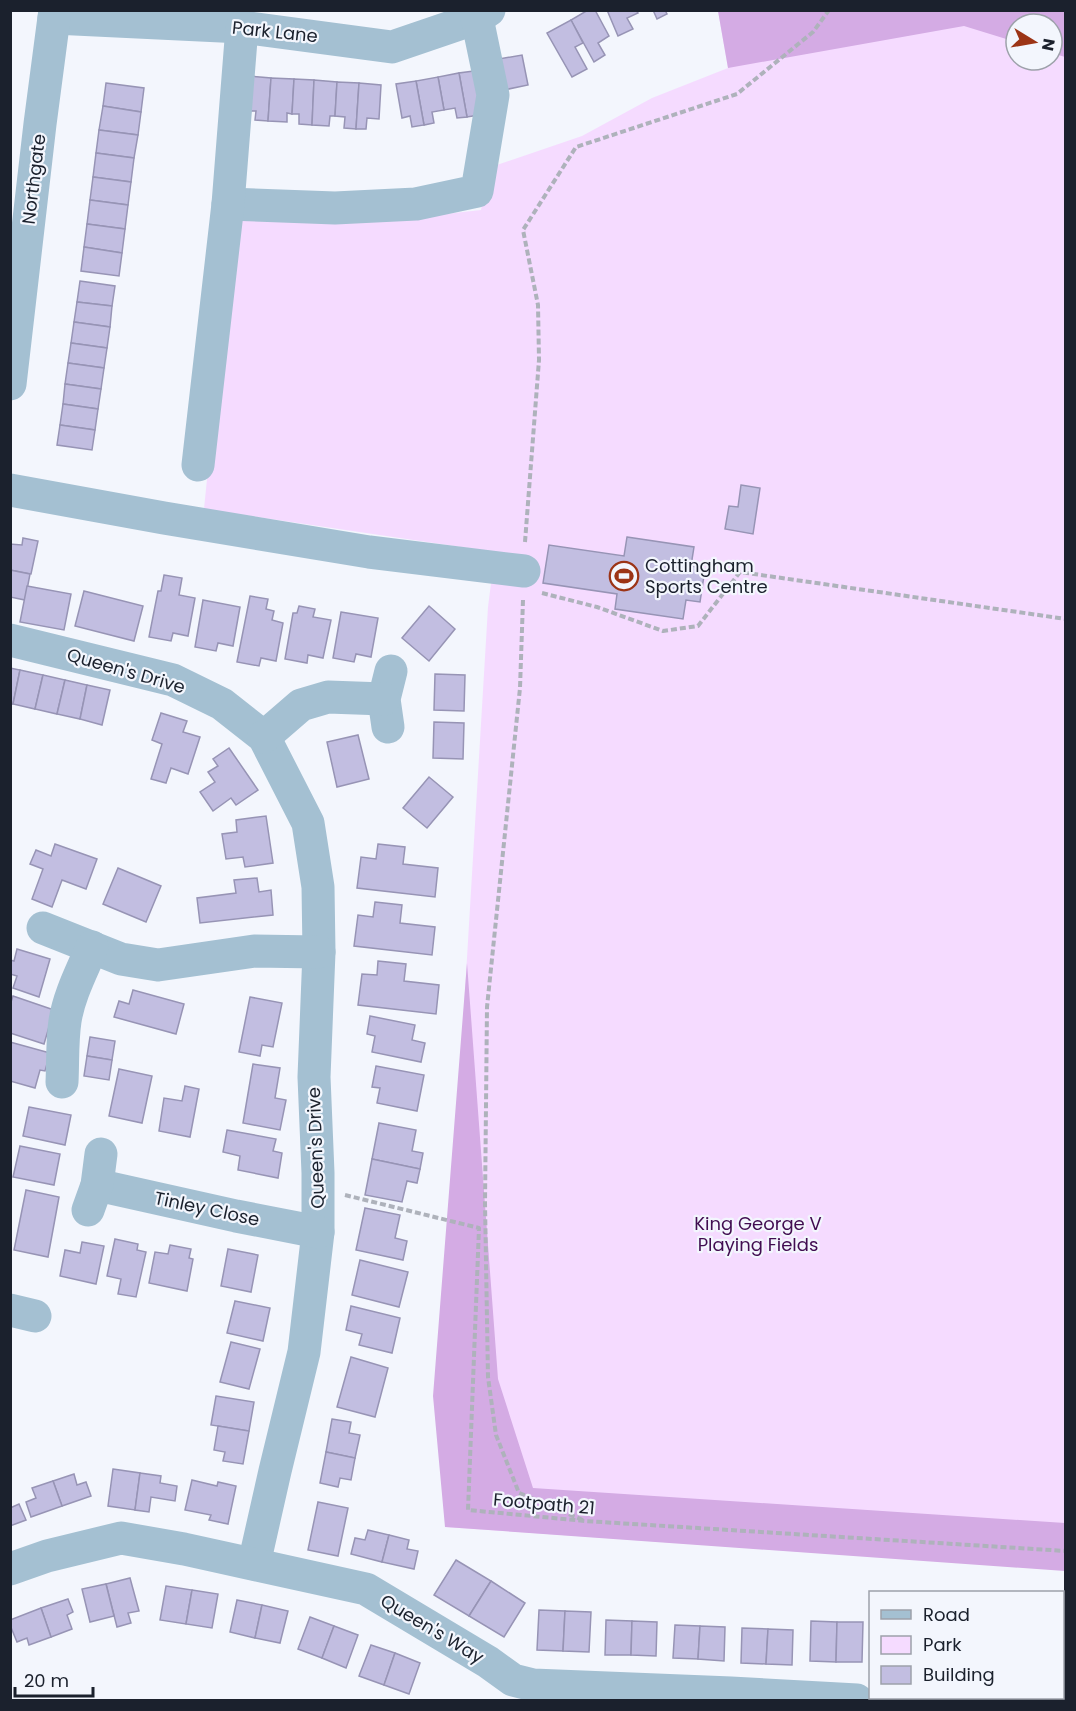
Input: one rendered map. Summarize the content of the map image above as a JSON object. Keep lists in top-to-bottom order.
{
  "streets": {
    "street": [
      "Park Lane",
      "Northgate",
      "Queen's Drive",
      "Tinley Close",
      "Queen's Way"
    ],
    "path": ["Footpath 21"]
  },
  "crossings": [
    ["Park Lane", "Northgate"],
    ["Queen's Drive", "Tinley Close"],
    ["Queen's Drive", "Footpath 21"],
    ["Queen's Drive", "Queen's Way"]
  ],
  "parks": ["King George V Playing Fields"],
  "places": {
    "sports": ["Cottingham Sports Centre"]
  },
  "legend": ["Road", "Park", "Building"],
  "scale_bar": "20 m",
  "north": "right"
}
